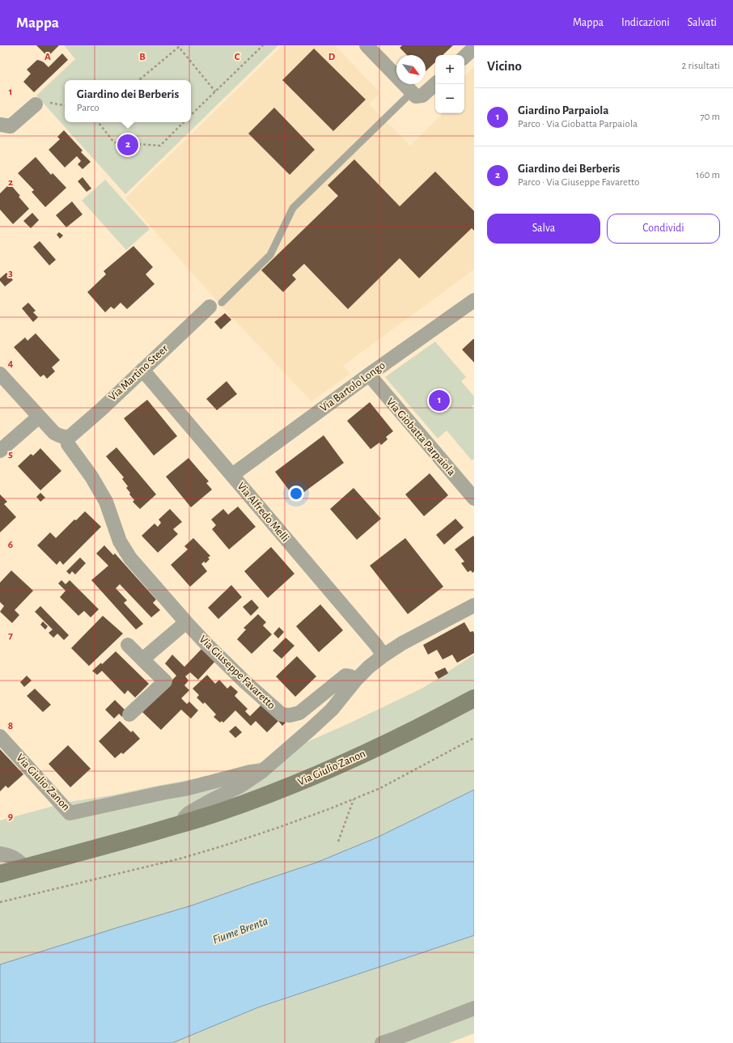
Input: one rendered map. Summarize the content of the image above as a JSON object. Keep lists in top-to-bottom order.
{
  "streets": {
    "street": [
      "Via Martino Steer",
      "Via Bartolo Longo",
      "Via Giobatta Parpaiola",
      "Via Alfredo Melli",
      "Via Giuseppe Favaretto",
      "Via Giulio Zanon"
    ]
  },
  "crossings": [
    ["Via Martino Steer", "Via Alfredo Melli"],
    ["Via Martino Steer", "Via Giuseppe Favaretto"],
    ["Via Bartolo Longo", "Via Giobatta Parpaiola"],
    ["Via Bartolo Longo", "Via Alfredo Melli"]
  ],
  "water": ["Fiume Brenta"],
  "north": "bottom right",
  "page": {
    "header": "Mappa",
    "nav": ["Mappa", "Indicazioni", "Salvati"],
    "heading": ["Vicino", "2 risultati"],
    "map_buttons": ["+", "−"],
    "popup": ["Giardino dei Berberis", "Parco"],
    "list": [
      {
        "mark": "1",
        "name": "Giardino Parpaiola",
        "note": "Parco · Via Giobatta Parpaiola",
        "value": "70 m"
      },
      {
        "mark": "2",
        "name": "Giardino dei Berberis",
        "note": "Parco · Via Giuseppe Favaretto",
        "value": "160 m"
      }
    ],
    "pins": ["2", "1"],
    "buttons": ["Salva", "Condividi"]
  },
  "grid": {
    "columns": [
      "A",
      "B",
      "C",
      "D"
    ],
    "rows": [
      "1",
      "2",
      "3",
      "4",
      "5",
      "6",
      "7",
      "8",
      "9"
    ]
  }
}
